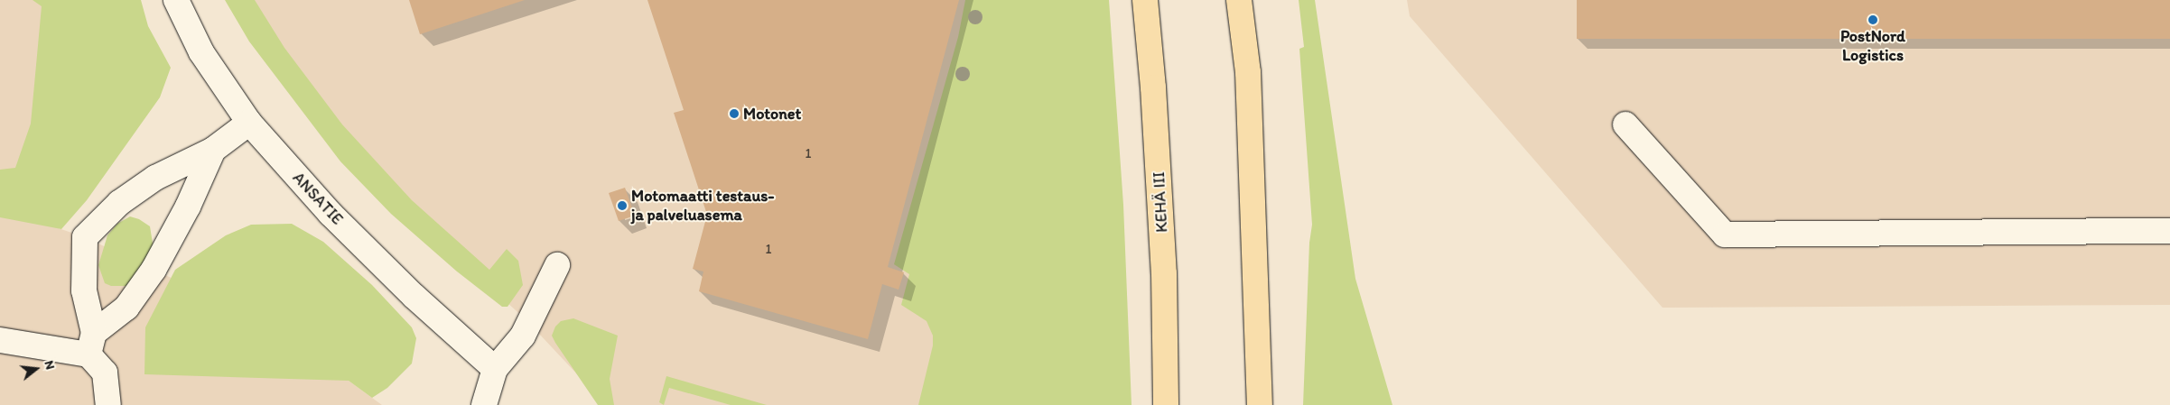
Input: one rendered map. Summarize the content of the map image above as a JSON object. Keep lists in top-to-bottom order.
{
  "streets": {
    "highway": ["KEHÄ III"],
    "street": ["ANSATIE"]
  },
  "places": ["PostNord Logistics", "Motonet", "Motomaatti testaus- ja palveluasema"],
  "house_numbers": ["1", "1"],
  "north": "right"
}
